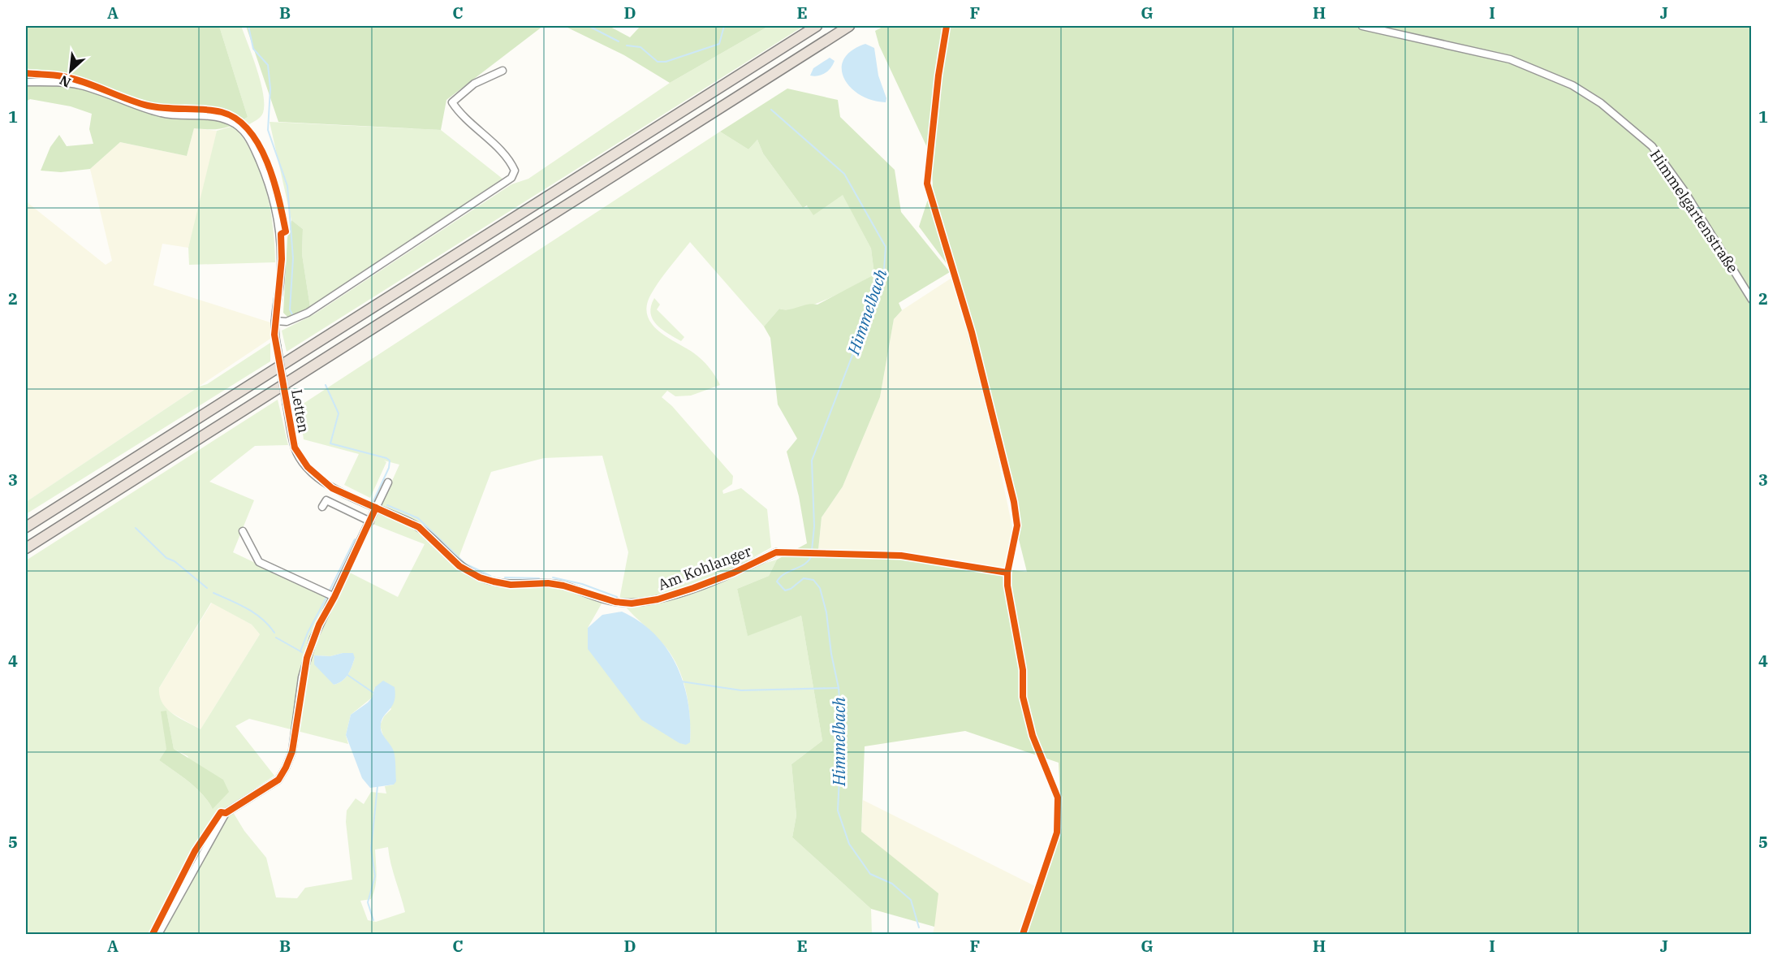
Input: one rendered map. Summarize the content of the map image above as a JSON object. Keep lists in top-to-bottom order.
{
  "streets": {
    "street": ["Himmelgartenstraße", "Letten", "Am Kohlanger"]
  },
  "crossings": [
    ["Letten", "Am Kohlanger"]
  ],
  "water": ["Himmelbach"],
  "north": "bottom left",
  "grid": {
    "columns": [
      "A",
      "B",
      "C",
      "D",
      "E",
      "F",
      "G",
      "H",
      "I",
      "J"
    ],
    "rows": [
      "1",
      "2",
      "3",
      "4",
      "5"
    ]
  }
}
